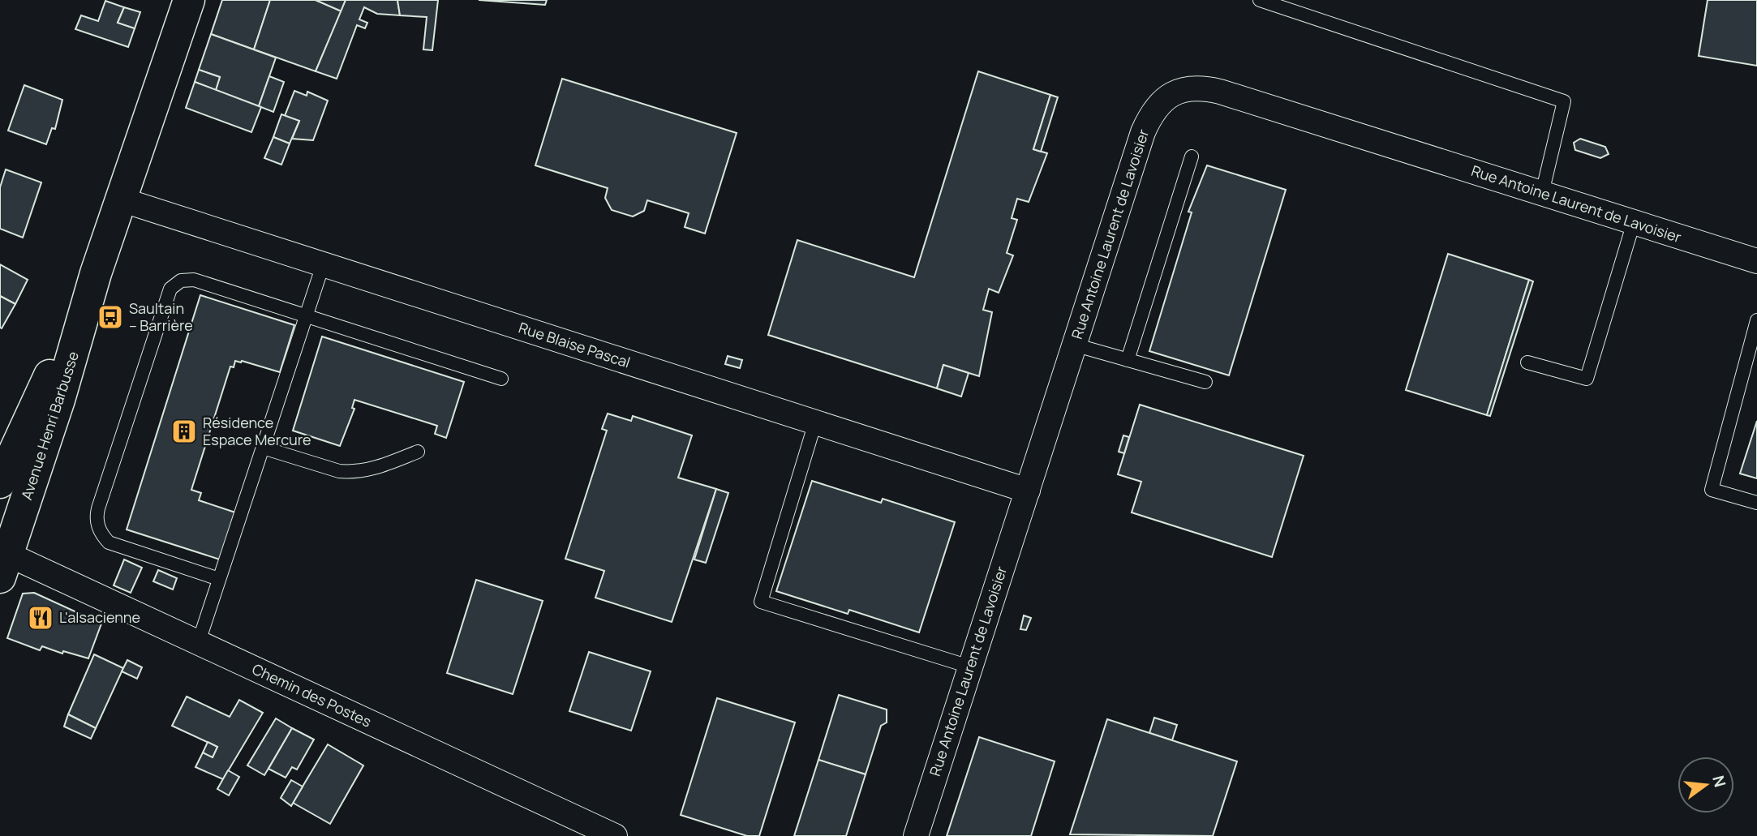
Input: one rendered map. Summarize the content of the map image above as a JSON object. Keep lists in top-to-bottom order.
{
  "streets": {
    "street": [
      "Rue Antoine Laurent de Lavoisier",
      "Rue Blaise Pascal",
      "Avenue Henri Barbusse",
      "Chemin des Postes"
    ]
  },
  "crossings": [
    ["Rue Antoine Laurent de Lavoisier", "Rue Blaise Pascal"],
    ["Rue Blaise Pascal", "Avenue Henri Barbusse"],
    ["Avenue Henri Barbusse", "Chemin des Postes"]
  ],
  "places": {
    "bus stop": ["Saultain – Barrière"],
    "building": ["Résidence Espace Mercure"],
    "restaurant": ["L'alsacienne"]
  },
  "north": "right"
}
